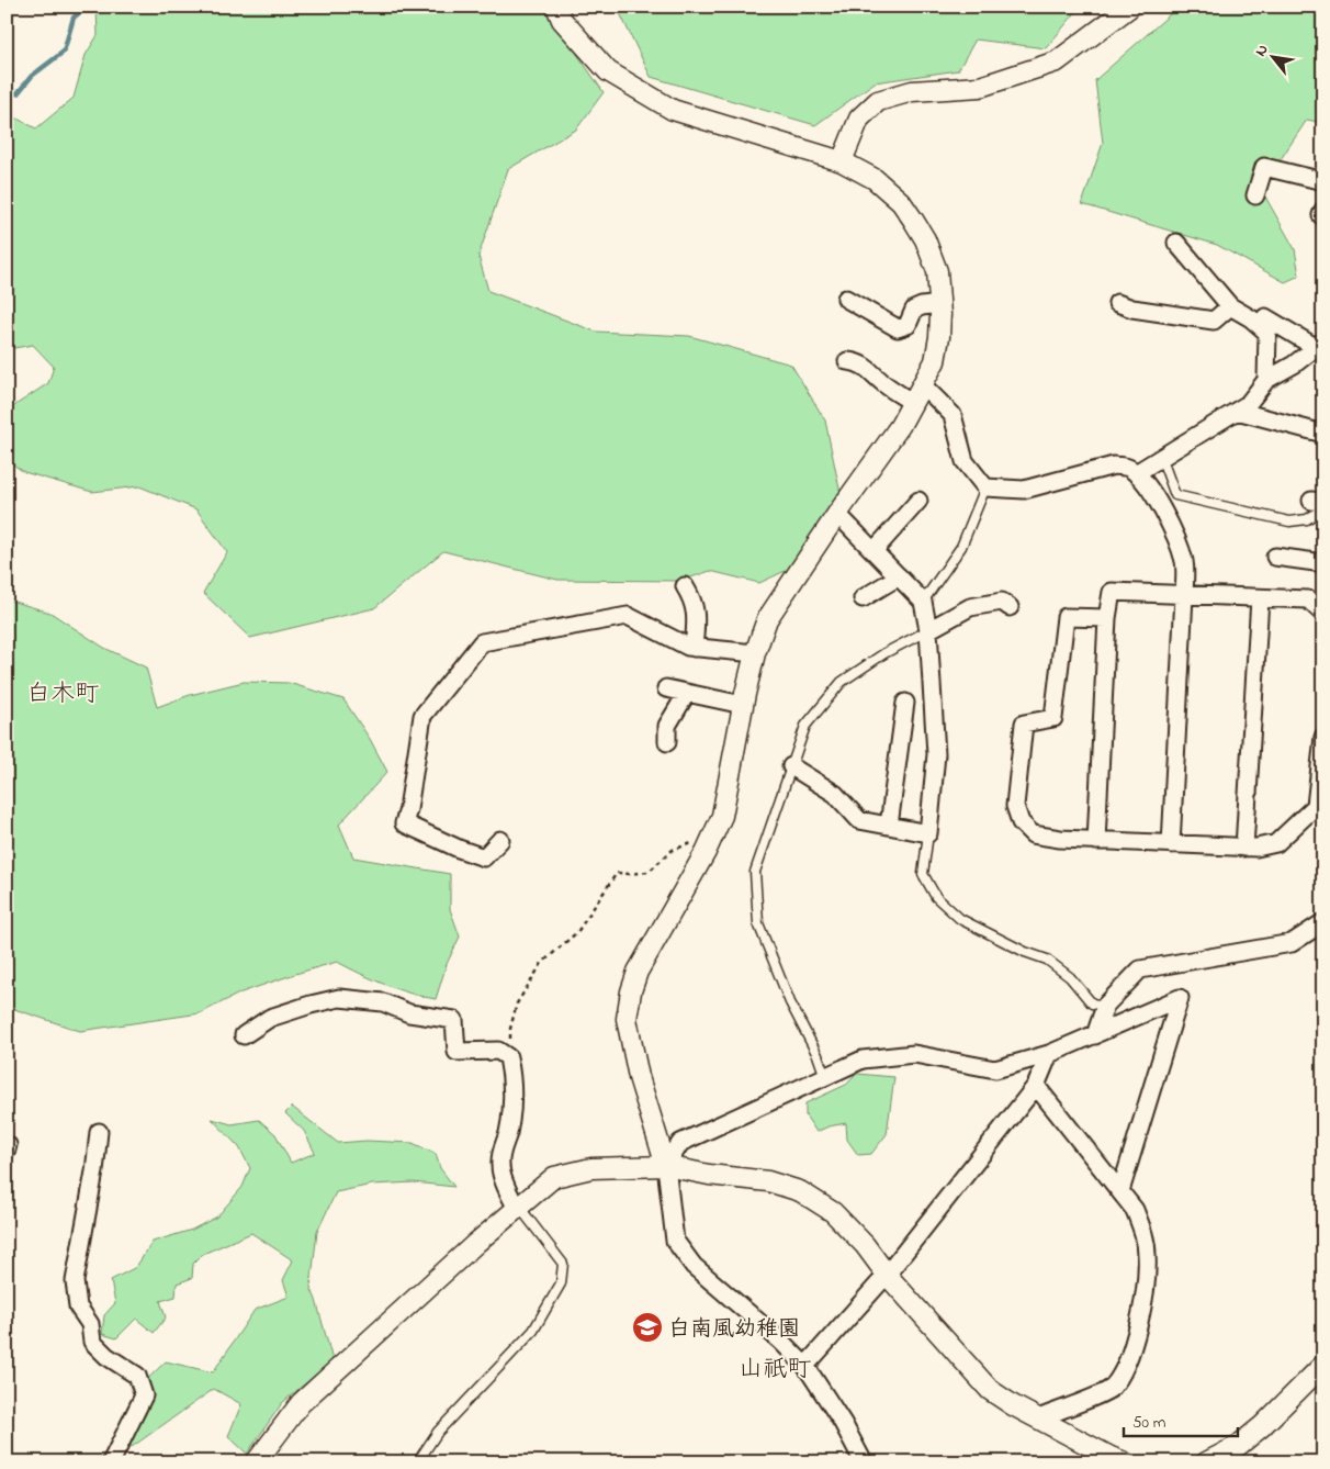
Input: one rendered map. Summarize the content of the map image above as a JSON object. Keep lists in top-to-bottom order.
{
  "districts": ["白木町", "山祇町"],
  "places": {
    "school or university": ["白南風幼稚園"]
  },
  "scale_bar": "50 m",
  "north": "top left"
}
